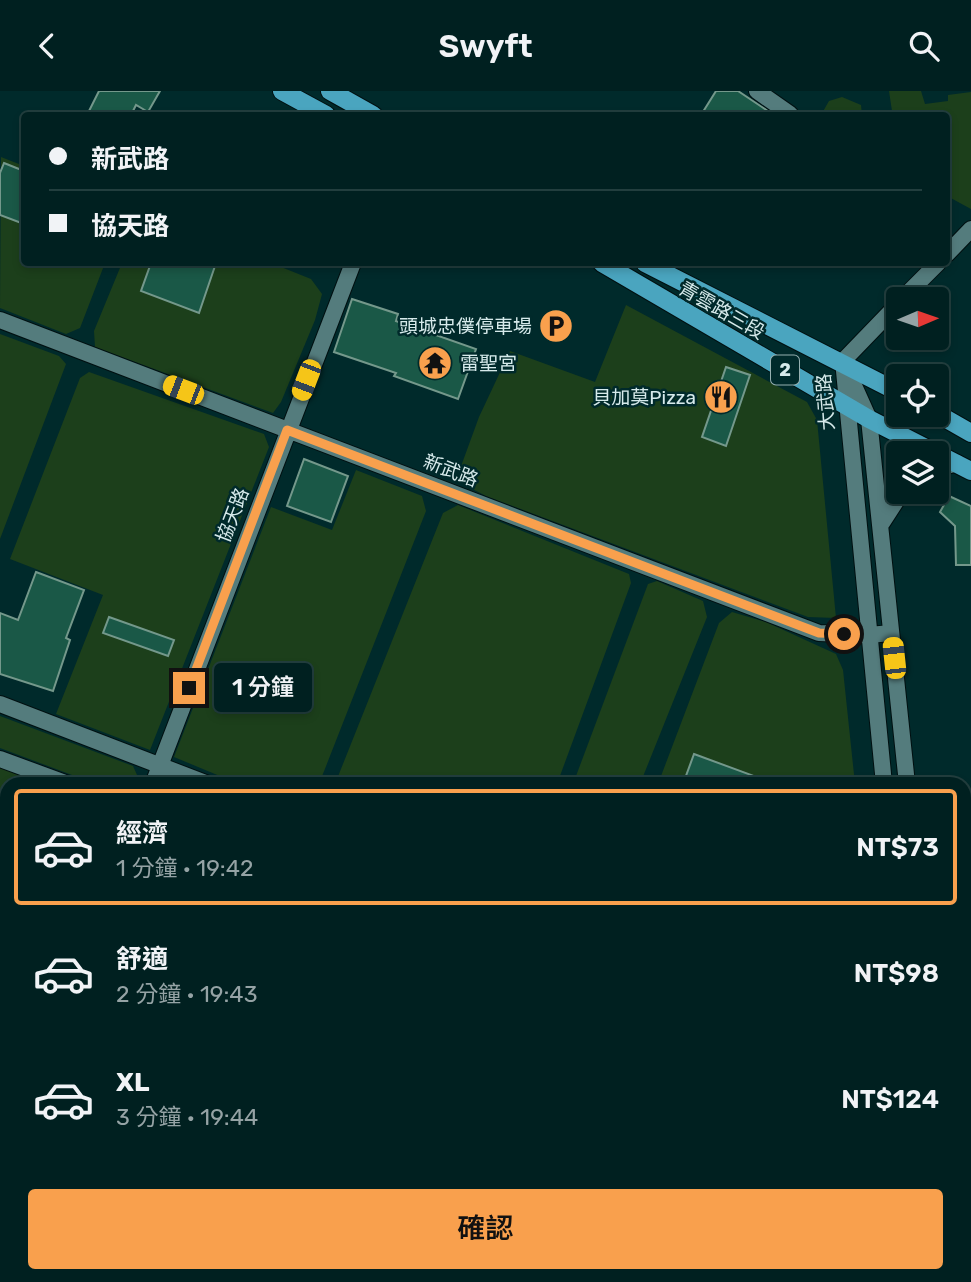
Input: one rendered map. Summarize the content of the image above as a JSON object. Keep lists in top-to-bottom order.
{
  "streets": {
    "main road": ["青雲路三段", "2"],
    "street": ["大武路", "新武路", "協天路"]
  },
  "crossings": [
    ["青雲路三段", "大武路"],
    ["大武路", "新武路"],
    ["新武路", "協天路"]
  ],
  "places": {
    "parking": ["頭城忠僕停車場"],
    "temple": ["雷聖宮"],
    "restaurant": ["貝加莫Pizza"]
  },
  "north": "right",
  "page": {
    "header": "Swyft",
    "banner": ["新武路", "協天路"],
    "bubble": "1 分鐘",
    "list": [
      {
        "name": "經濟",
        "note": "1 分鐘 · 19:42",
        "value": "NT$73"
      },
      {
        "name": "舒適",
        "note": "2 分鐘 · 19:43",
        "value": "NT$98"
      },
      {
        "name": "XL",
        "note": "3 分鐘 · 19:44",
        "value": "NT$124"
      }
    ],
    "buttons": "確認"
  }
}
